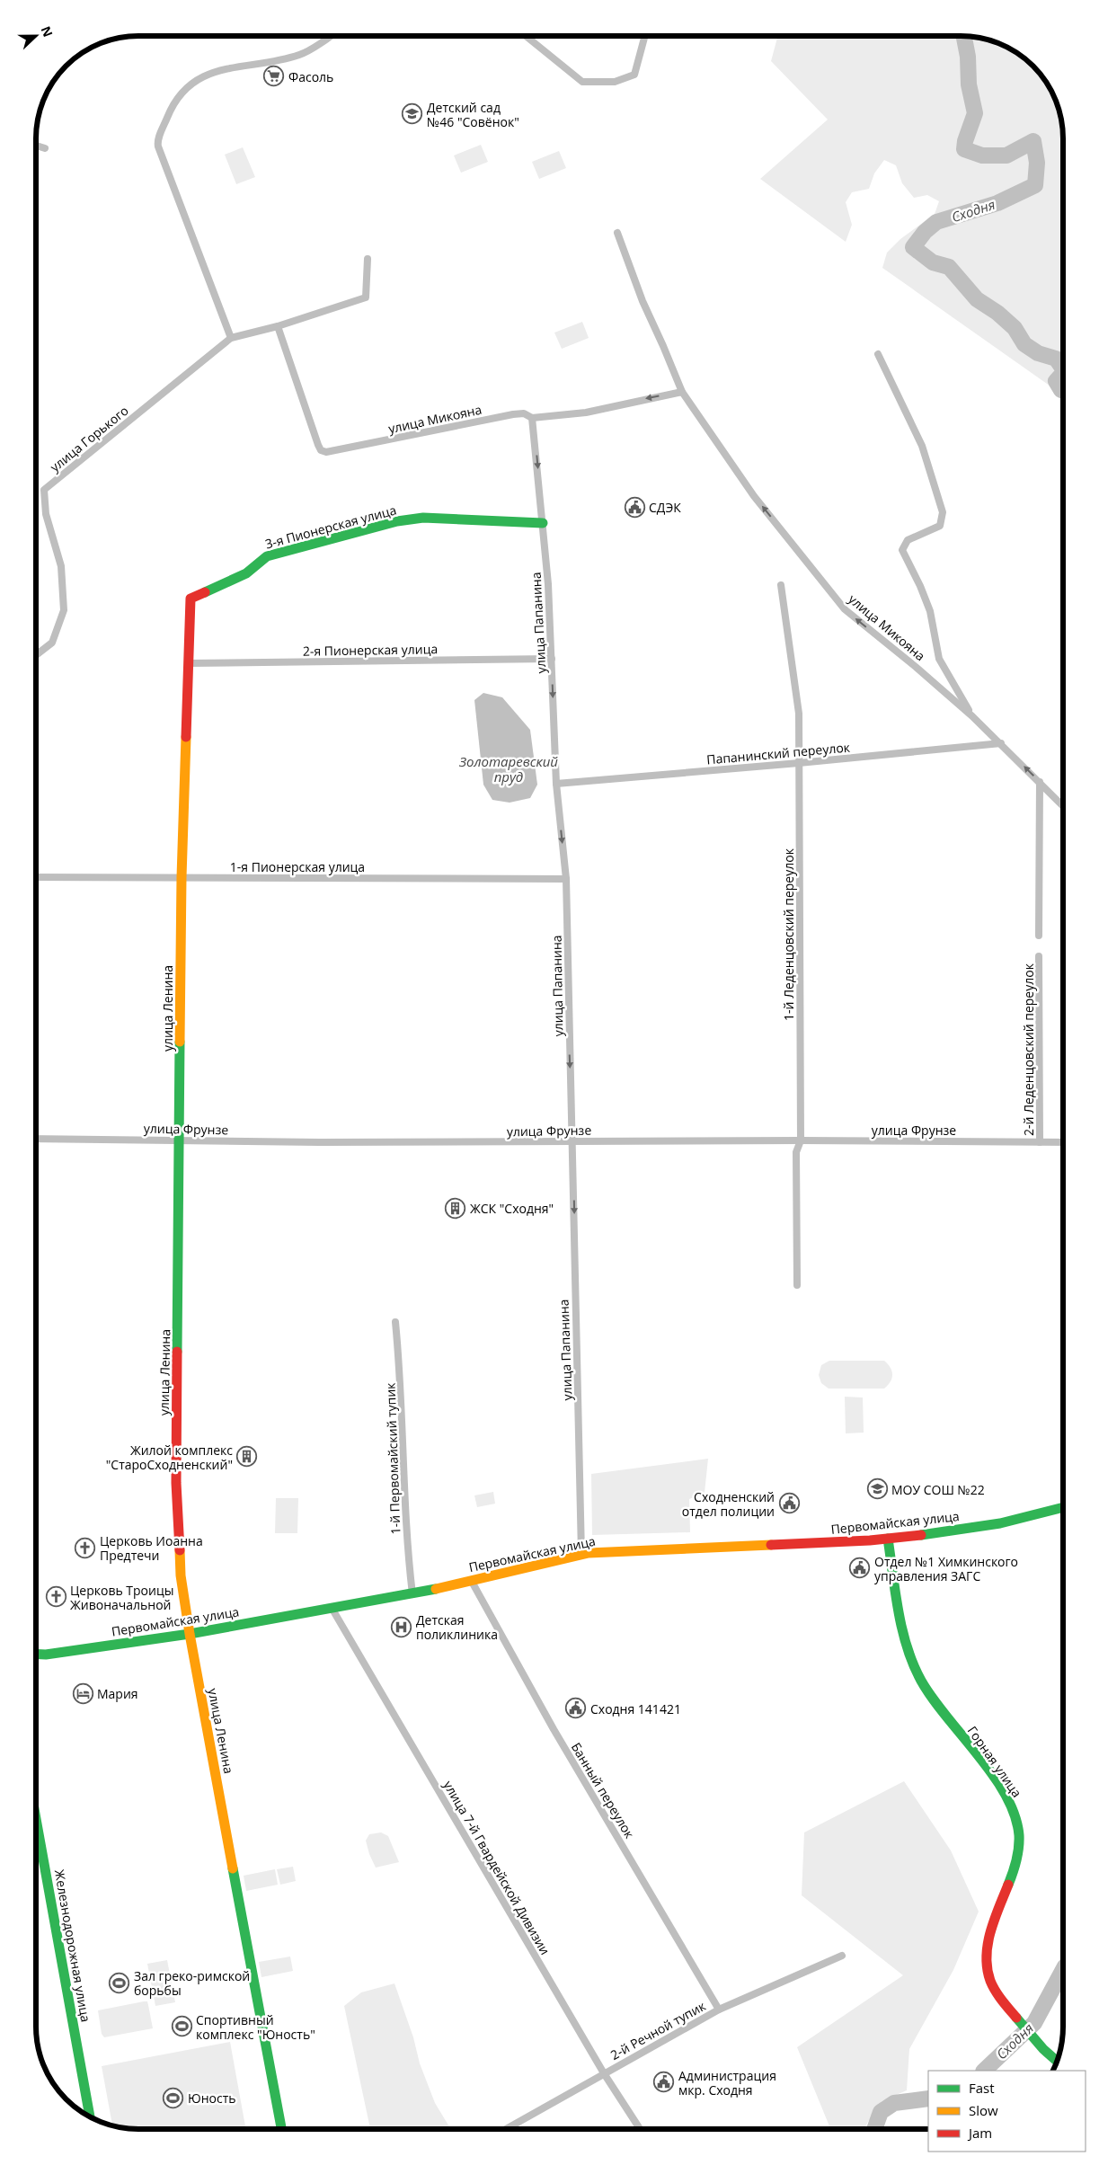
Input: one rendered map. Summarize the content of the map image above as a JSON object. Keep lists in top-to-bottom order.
{
  "streets": {
    "street": [
      "улица Микояна",
      "улица Горького",
      "3-я Пионерская улица",
      "улица Папанина",
      "2-я Пионерская улица",
      "Папанинский переулок",
      "1-я Пионерская улица",
      "1-й Леденцовский переулок",
      "улица Ленина",
      "2-й Леденцовский переулок",
      "улица Фрунзе",
      "1-й Первомайский тупик",
      "Первомайская улица",
      "Горная улица",
      "Банный переулок",
      "улица 7-й Гвардейской Дивизии",
      "Железнодорожная улица",
      "2-й Речной тупик"
    ]
  },
  "crossings": [
    ["улица Микояна", "улица Горького"],
    ["улица Микояна", "улица Папанина"],
    ["улица Микояна", "Папанинский переулок"],
    ["3-я Пионерская улица", "улица Папанина"],
    ["3-я Пионерская улица", "улица Ленина"],
    ["улица Папанина", "2-я Пионерская улица"],
    ["улица Папанина", "Папанинский переулок"],
    ["улица Папанина", "1-я Пионерская улица"],
    ["улица Папанина", "улица Фрунзе"],
    ["улица Папанина", "Первомайская улица"],
    ["2-я Пионерская улица", "улица Ленина"],
    ["Папанинский переулок", "1-й Леденцовский переулок"],
    ["1-я Пионерская улица", "улица Ленина"],
    ["1-й Леденцовский переулок", "улица Фрунзе"],
    ["улица Ленина", "улица Фрунзе"],
    ["улица Ленина", "Первомайская улица"],
    ["2-й Леденцовский переулок", "улица Фрунзе"],
    ["1-й Первомайский тупик", "Первомайская улица"],
    ["Первомайская улица", "Горная улица"],
    ["Первомайская улица", "Банный переулок"],
    ["Первомайская улица", "улица 7-й Гвардейской Дивизии"],
    ["Банный переулок", "2-й Речной тупик"],
    ["улица 7-й Гвардейской Дивизии", "2-й Речной тупик"]
  ],
  "one_way": ["улица Микояна", "улица Папанина"],
  "water": ["Сходня", "Золотаревский пруд"],
  "places": {
    "supermarket": ["Фасоль"],
    "school or university": ["Детский сад №46 \"Совёнок\"", "МОУ СОШ №22"],
    "public building": [
      "СДЭК",
      "Сходненский отдел полиции",
      "Отдел №1 Химкинского управления ЗАГС",
      "Сходня 141421",
      "Администрация мкр. Сходня"
    ],
    "building": ["ЖСК \"Сходня\"", "Жилой комплекс \"СтароСходненский\""],
    "church": ["Церковь Иоанна Предтечи", "Церковь Троицы Живоначальной"],
    "hospital": ["Детская поликлиника"],
    "hotel": ["Мария"],
    "sports": ["Зал греко-римской борьбы", "Спортивный комплекс \"Юность\"", "Юность"]
  },
  "legend": ["Fast", "Slow", "Jam"],
  "north": "right"
}
